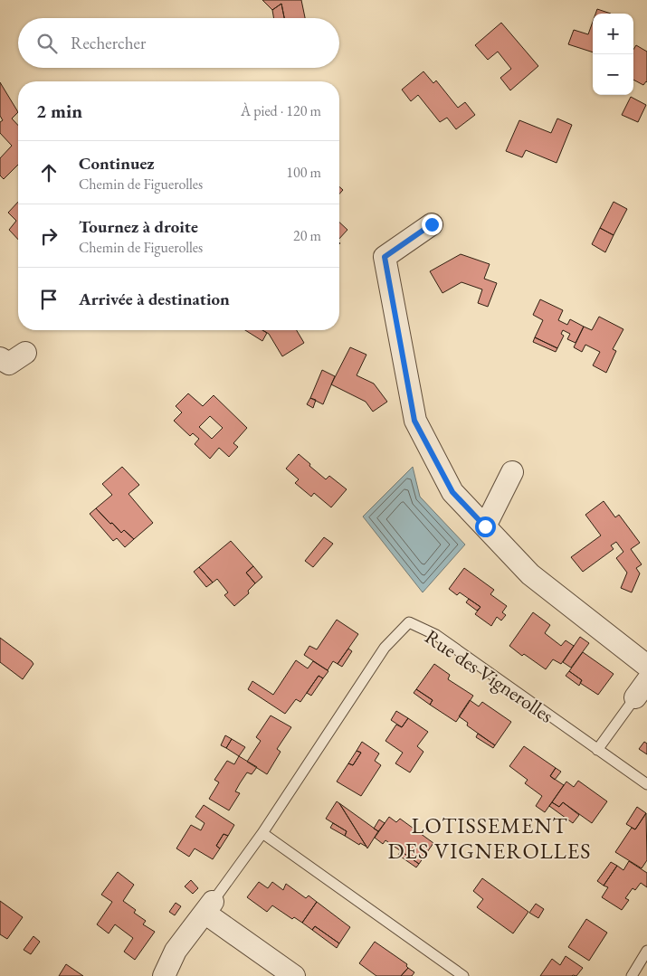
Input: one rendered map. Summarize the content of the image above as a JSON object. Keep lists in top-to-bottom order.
{
  "streets": {
    "street": ["Rue des Vignerolles"]
  },
  "districts": ["LOTISSEMENT DES VIGNEROLLES"],
  "page": {
    "map_buttons": ["+", "−"],
    "search": "Rechercher",
    "heading": ["2 min", "À pied · 120 m"],
    "list": [
      ["Continuez", "Chemin de Figuerolles", "100 m"],
      ["Tournez à droite", "Chemin de Figuerolles", "20 m"],
      "Arrivée à destination"
    ]
  }
}
